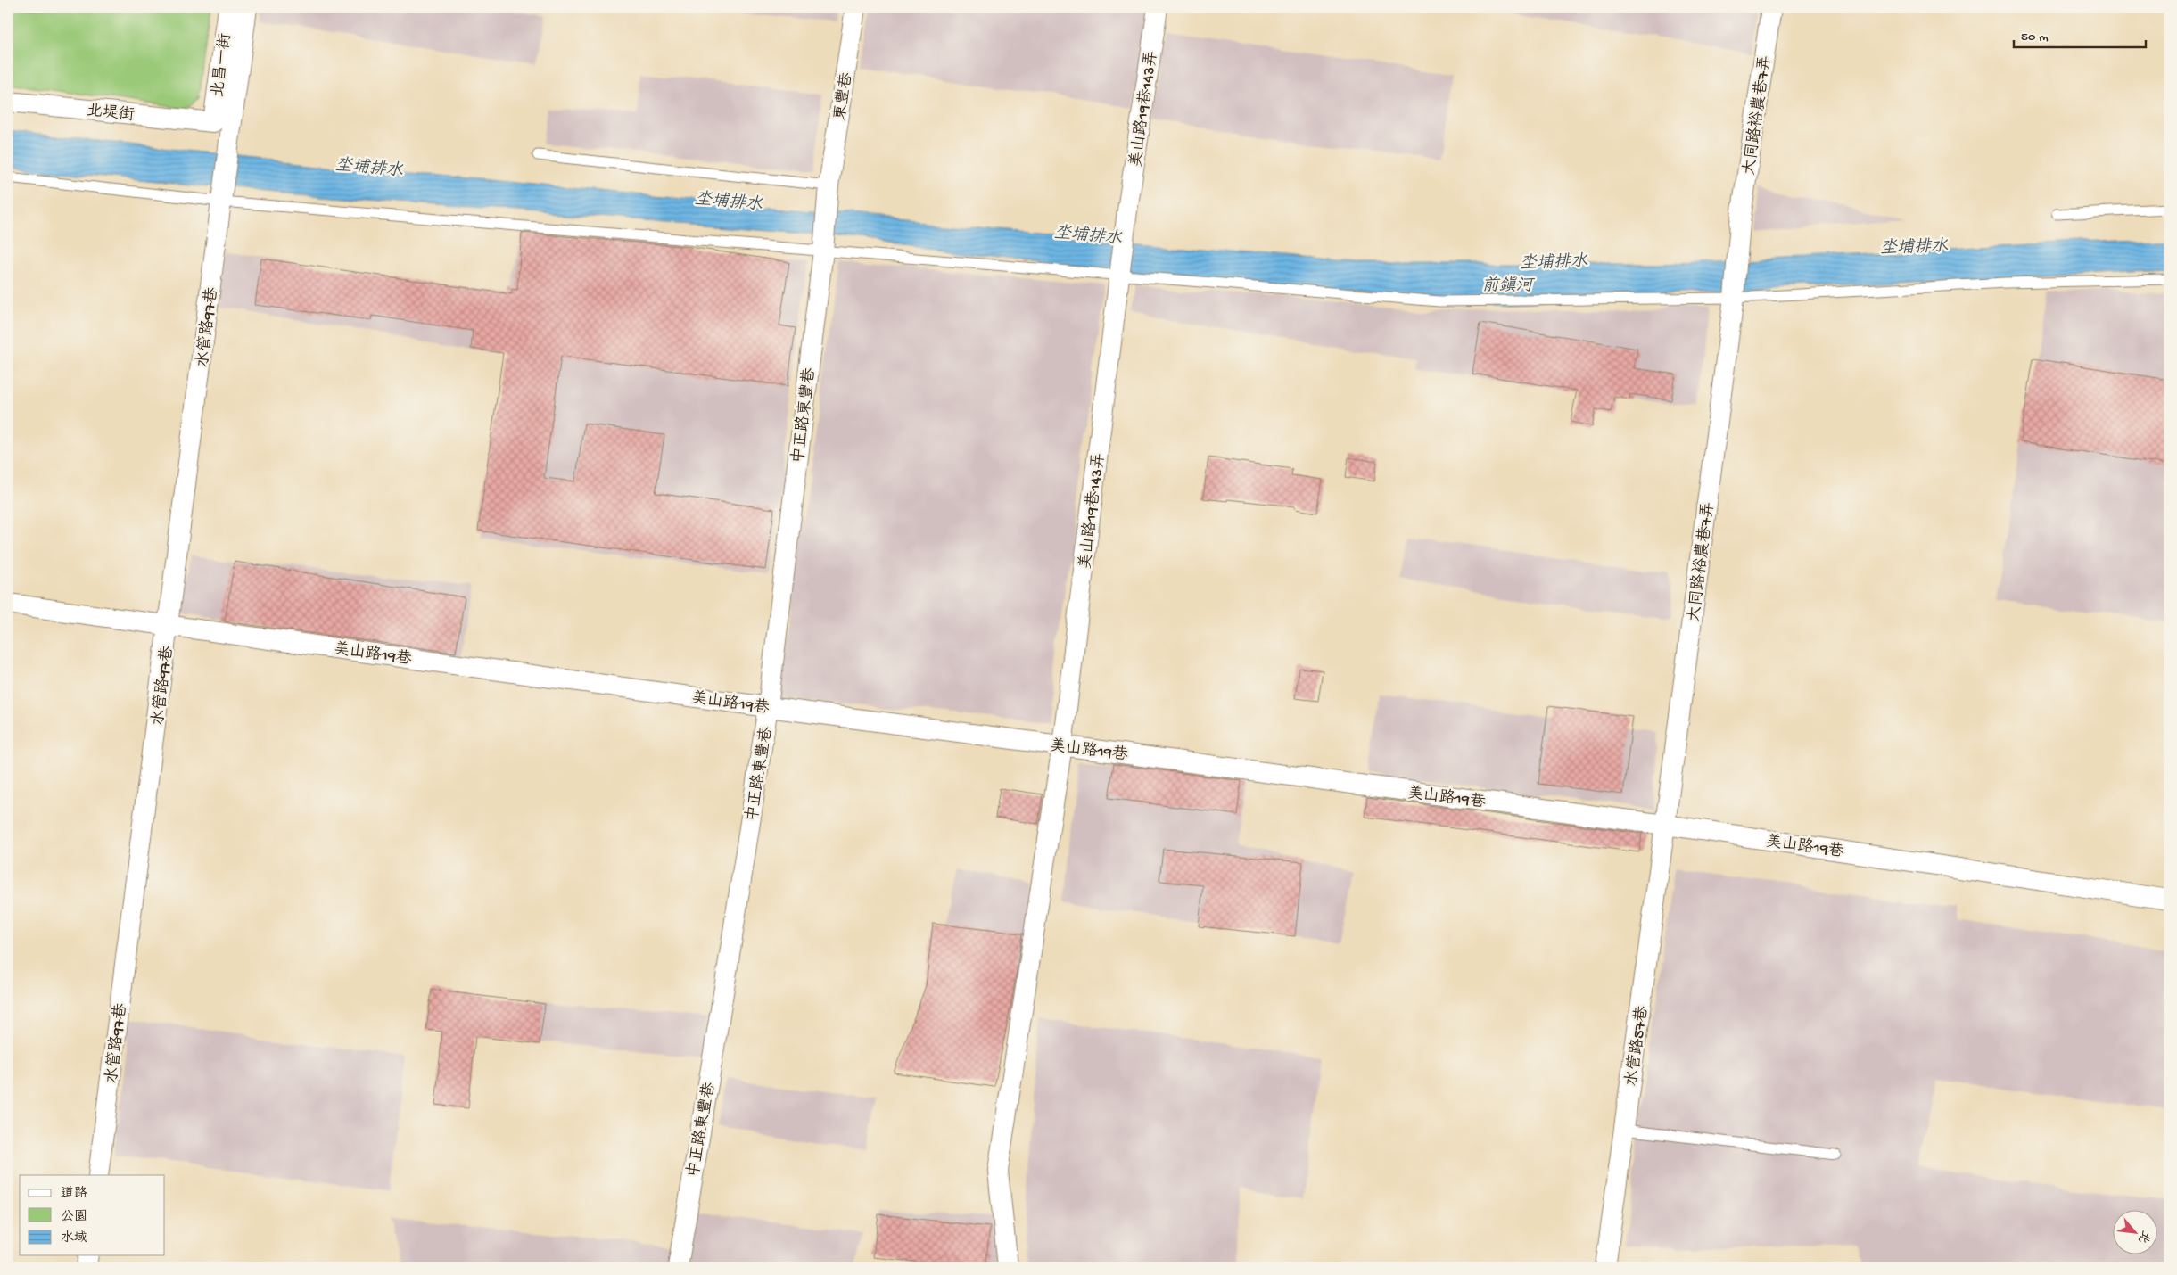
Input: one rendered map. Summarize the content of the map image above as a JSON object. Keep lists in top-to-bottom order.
{
  "streets": {
    "street": [
      "北昌一街",
      "東豐巷",
      "美山路19巷143弄",
      "北堤街",
      "大同路裕農巷7弄",
      "水管路97巷",
      "中正路東豐巷",
      "美山路19巷",
      "水管路57巷"
    ]
  },
  "crossings": [
    ["北昌一街", "北堤街"],
    ["北昌一街", "水管路97巷"],
    ["東豐巷", "中正路東豐巷"],
    ["美山路19巷143弄", "美山路19巷"],
    ["北堤街", "水管路97巷"],
    ["大同路裕農巷7弄", "美山路19巷"],
    ["大同路裕農巷7弄", "水管路57巷"],
    ["水管路97巷", "美山路19巷"],
    ["中正路東豐巷", "美山路19巷"],
    ["美山路19巷", "水管路57巷"]
  ],
  "water": ["坔埔排水", "前鎮河"],
  "legend": ["道路", "公園", "水域"],
  "scale_bar": "50 m",
  "north": "bottom right"
}
